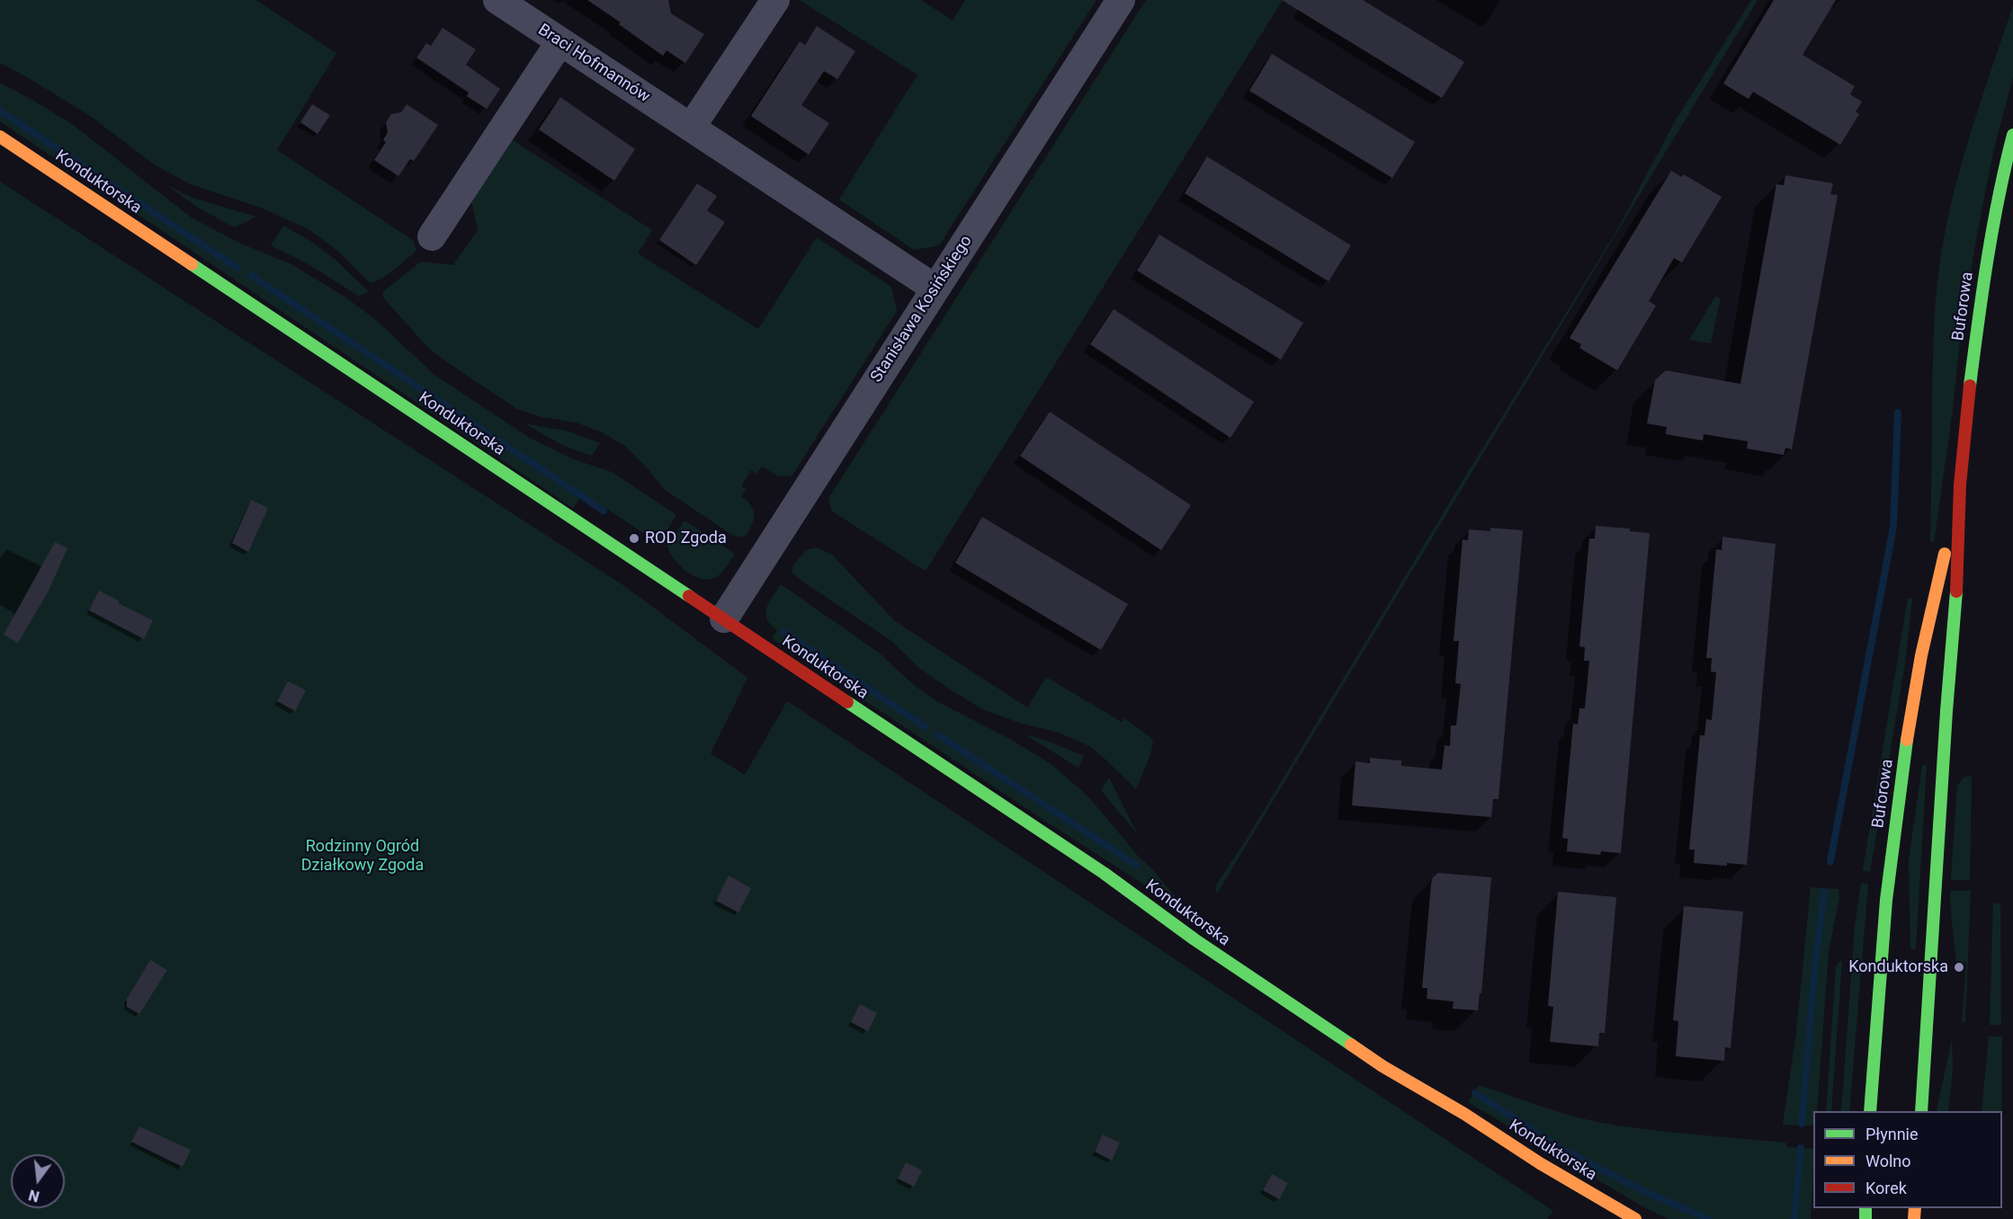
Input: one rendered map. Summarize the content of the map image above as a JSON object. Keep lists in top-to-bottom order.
{
  "streets": {
    "street": [
      "Braci Hofmannów",
      "Konduktorska",
      "Buforowa",
      "Stanisława Kosińskiego"
    ]
  },
  "crossings": [
    ["Braci Hofmannów", "Stanisława Kosińskiego"],
    ["Konduktorska", "Stanisława Kosińskiego"]
  ],
  "parks": ["Rodzinny Ogród Działkowy Zgoda"],
  "places": ["ROD Zgoda", "Konduktorska"],
  "legend": ["Płynnie", "Wolno", "Korek"],
  "north": "bottom"
}
